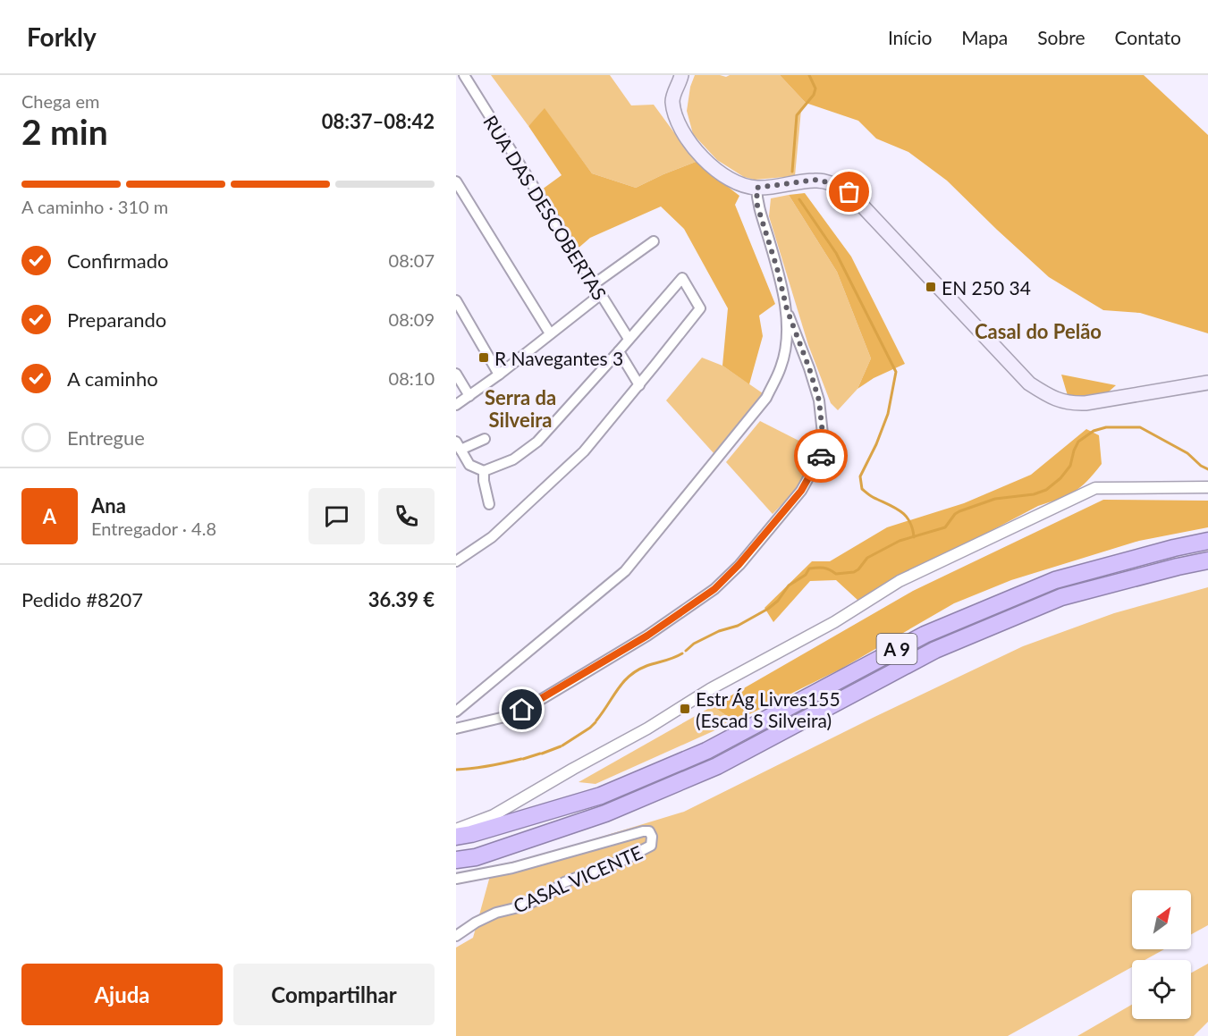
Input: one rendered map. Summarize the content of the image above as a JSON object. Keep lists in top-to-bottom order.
{
  "streets": {
    "highway": ["A 9"],
    "street": ["RUA DAS DESCOBERTAS", "CASAL VICENTE"]
  },
  "districts": ["Casal do Pelão", "Serra da Silveira"],
  "places": {
    "transit": ["EN 250 34", "R Navegantes 3", "Estr Ág Livres155 (Escad S Silveira)"]
  },
  "north": "top right",
  "page": {
    "header": "Forkly",
    "nav": [
      "Início",
      "Mapa",
      "Sobre",
      "Contato"
    ],
    "heading": ["2 min", "Chega em", "08:37–08:42"],
    "panel": [
      "Ana",
      "Entregador · 4.8",
      "Pedido #8207",
      "36.39 €"
    ],
    "bar": "A caminho · 310 m",
    "list": [
      ["Confirmado", "08:07"],
      ["Preparando", "08:09"],
      ["A caminho", "08:10"],
      "Entregue"
    ],
    "round": "A",
    "buttons": ["Ajuda", "Compartilhar"]
  }
}
